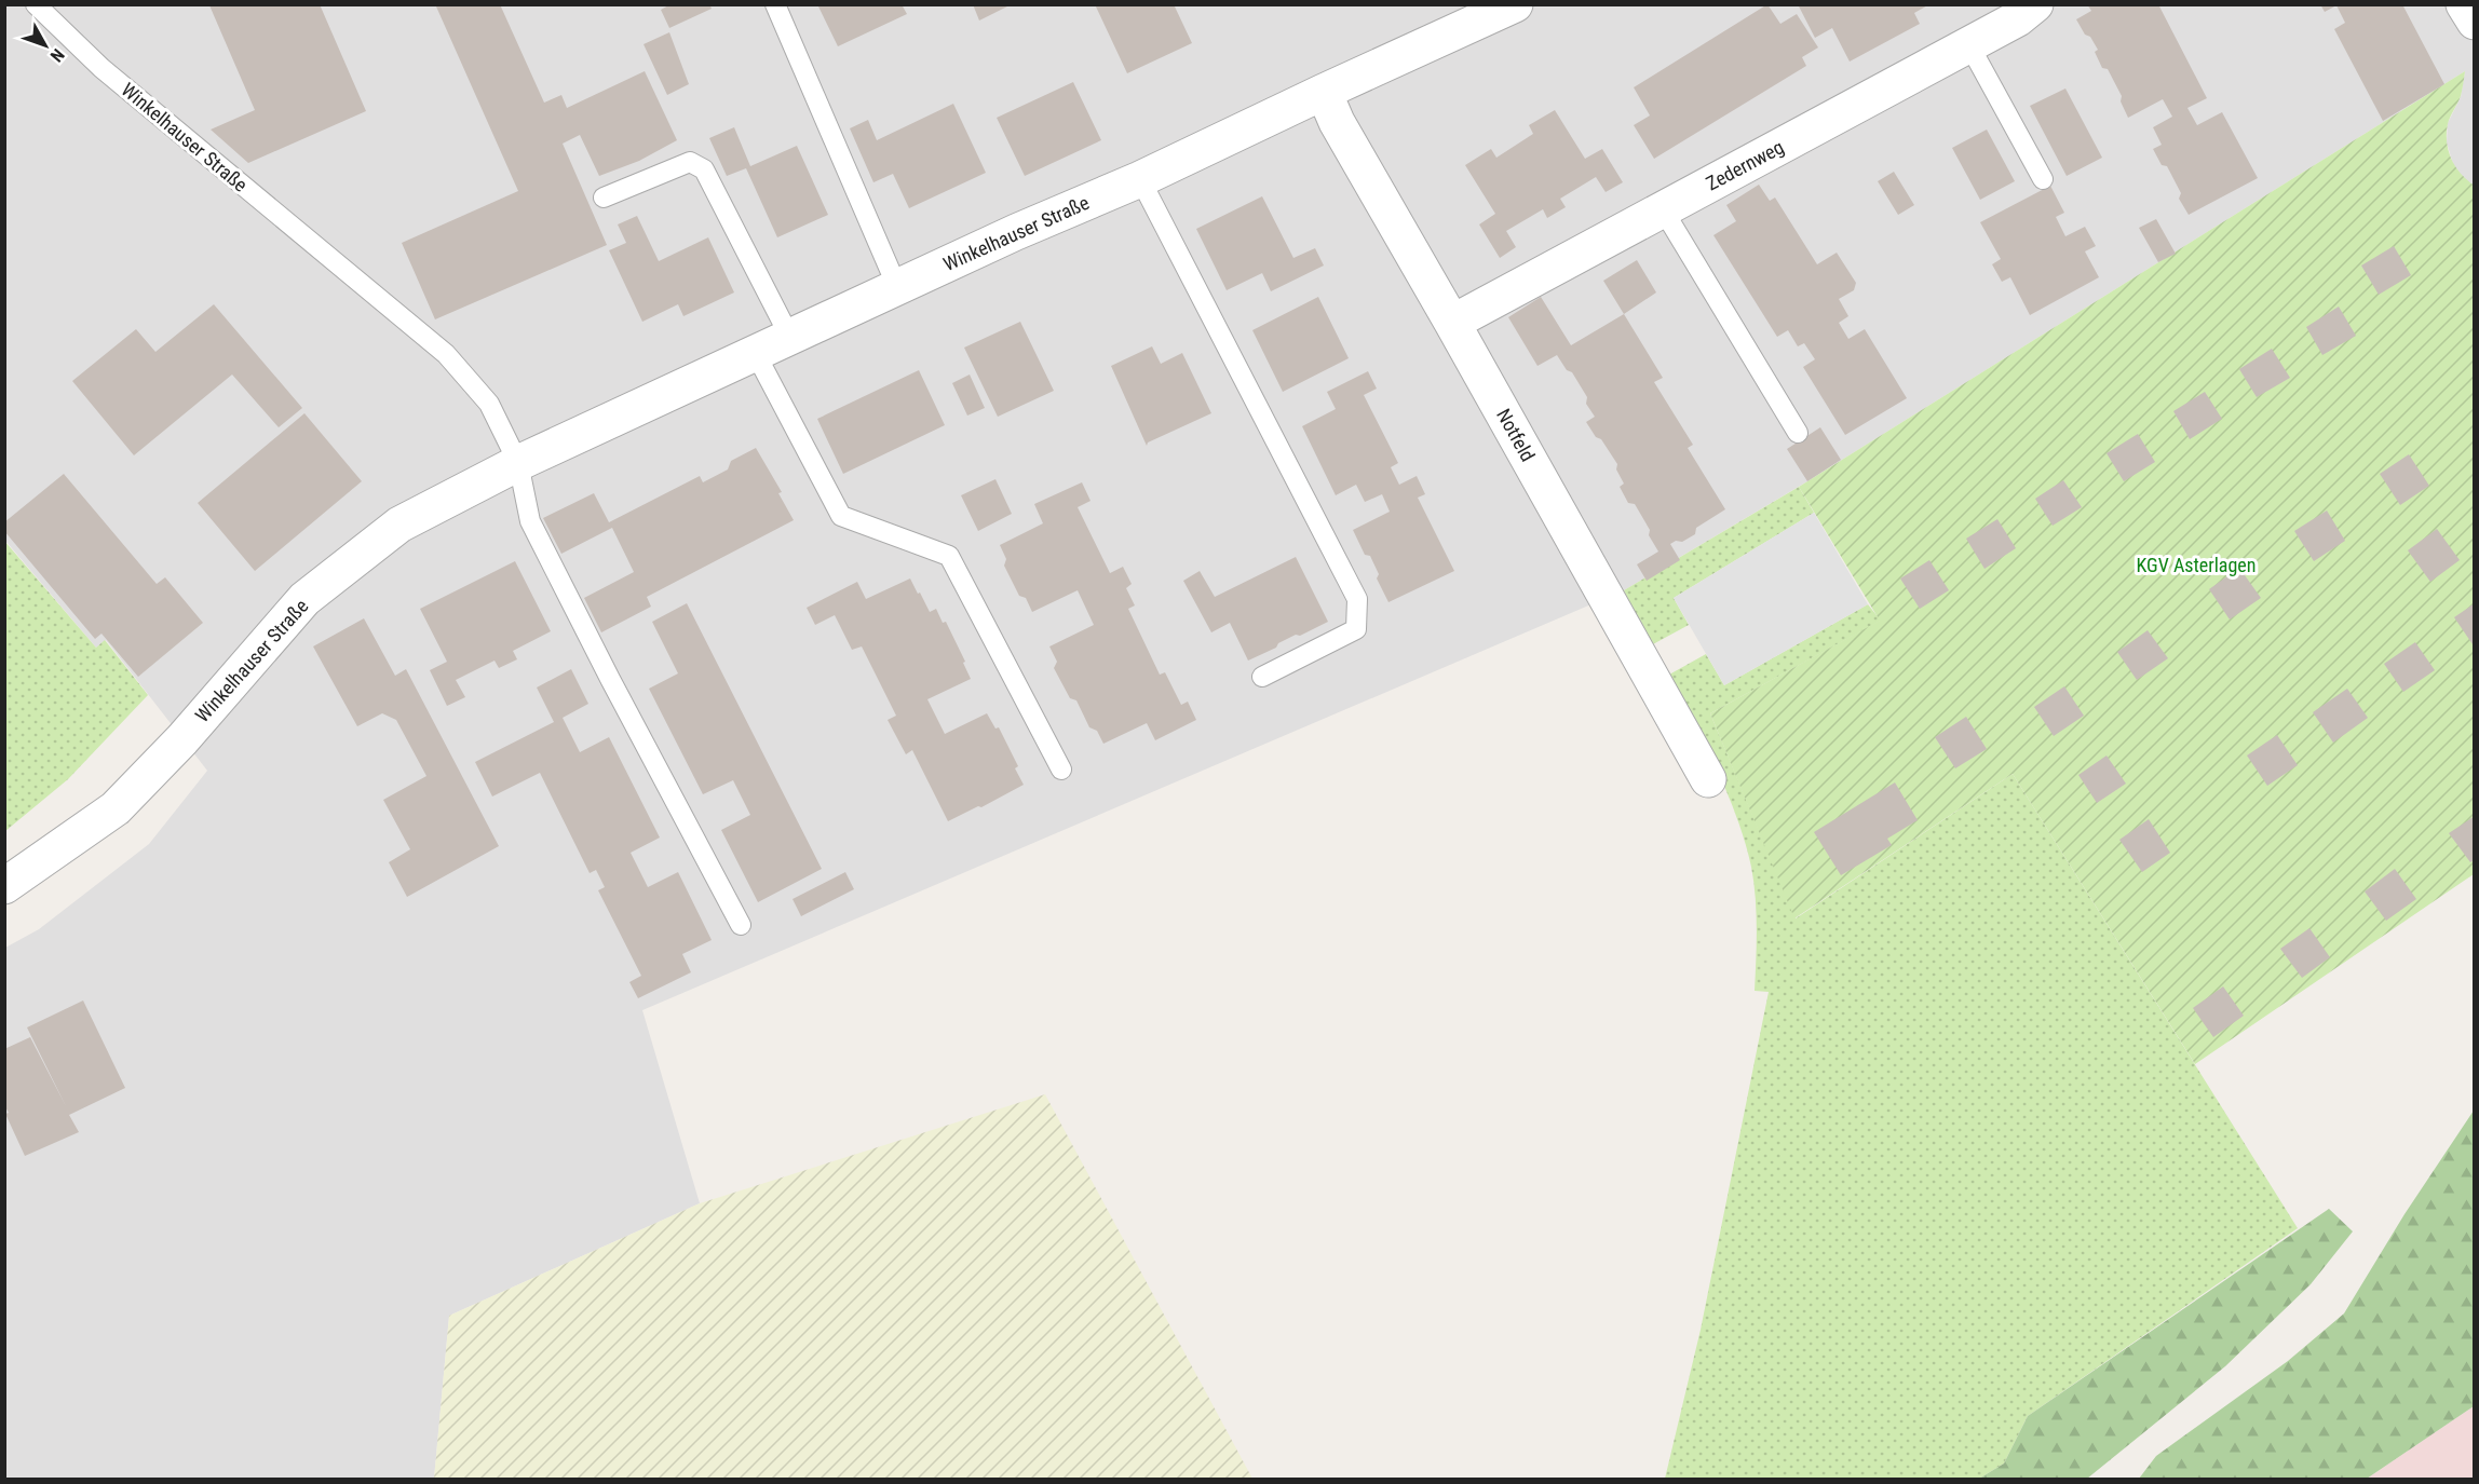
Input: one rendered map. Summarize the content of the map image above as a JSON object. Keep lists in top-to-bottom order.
{
  "streets": {
    "street": ["Winkelhauser Straße", "Zedernweg", "Notfeld"]
  },
  "crossings": [
    ["Winkelhauser Straße", "Notfeld"],
    ["Zedernweg", "Notfeld"]
  ],
  "parks": ["KGV Asterlagen"],
  "north": "bottom right"
}
